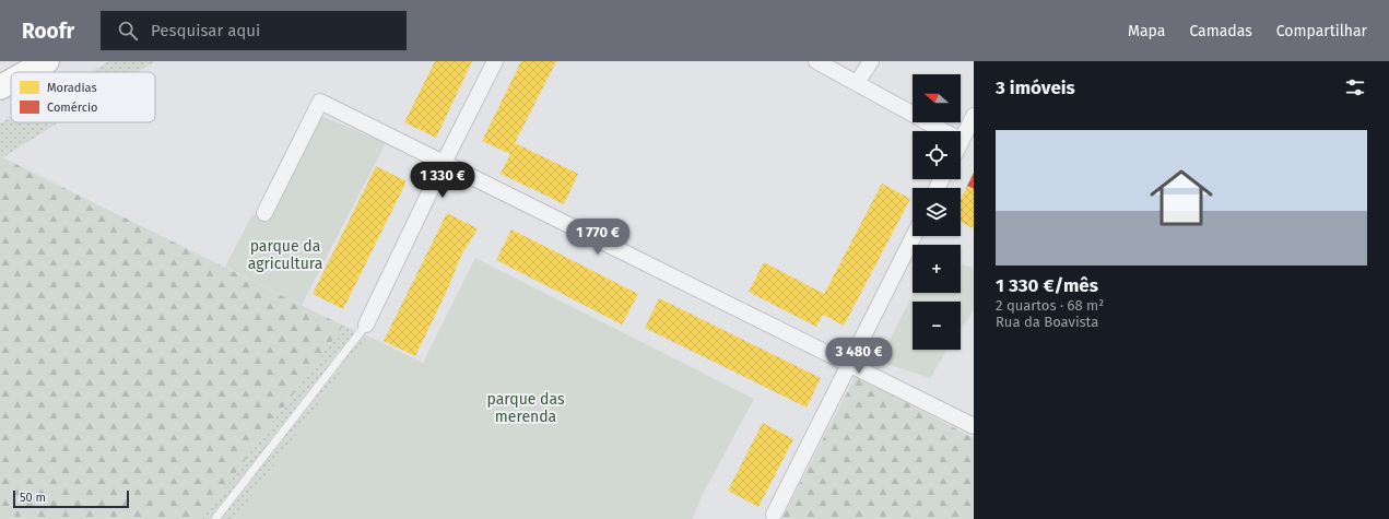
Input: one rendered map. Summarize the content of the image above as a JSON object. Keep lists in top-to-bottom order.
{
  "parks": ["parque da agricultura", "parque das merenda"],
  "legend": ["Moradias", "Comércio"],
  "scale_bar": "50 m",
  "north": "left",
  "page": {
    "header": "Roofr",
    "search": "Pesquisar aqui",
    "nav": ["Mapa", "Camadas", "Compartilhar"],
    "heading": "3 imóveis",
    "map_buttons": ["+", "−"],
    "list": [
      {
        "name": "1 330 €/mês",
        "note": "2 quartos · 68 m² · Rua da Boavista"
      }
    ],
    "price": ["1 330 €", "1 770 €", "3 480 €"],
    "scale": "50 m"
  }
}
